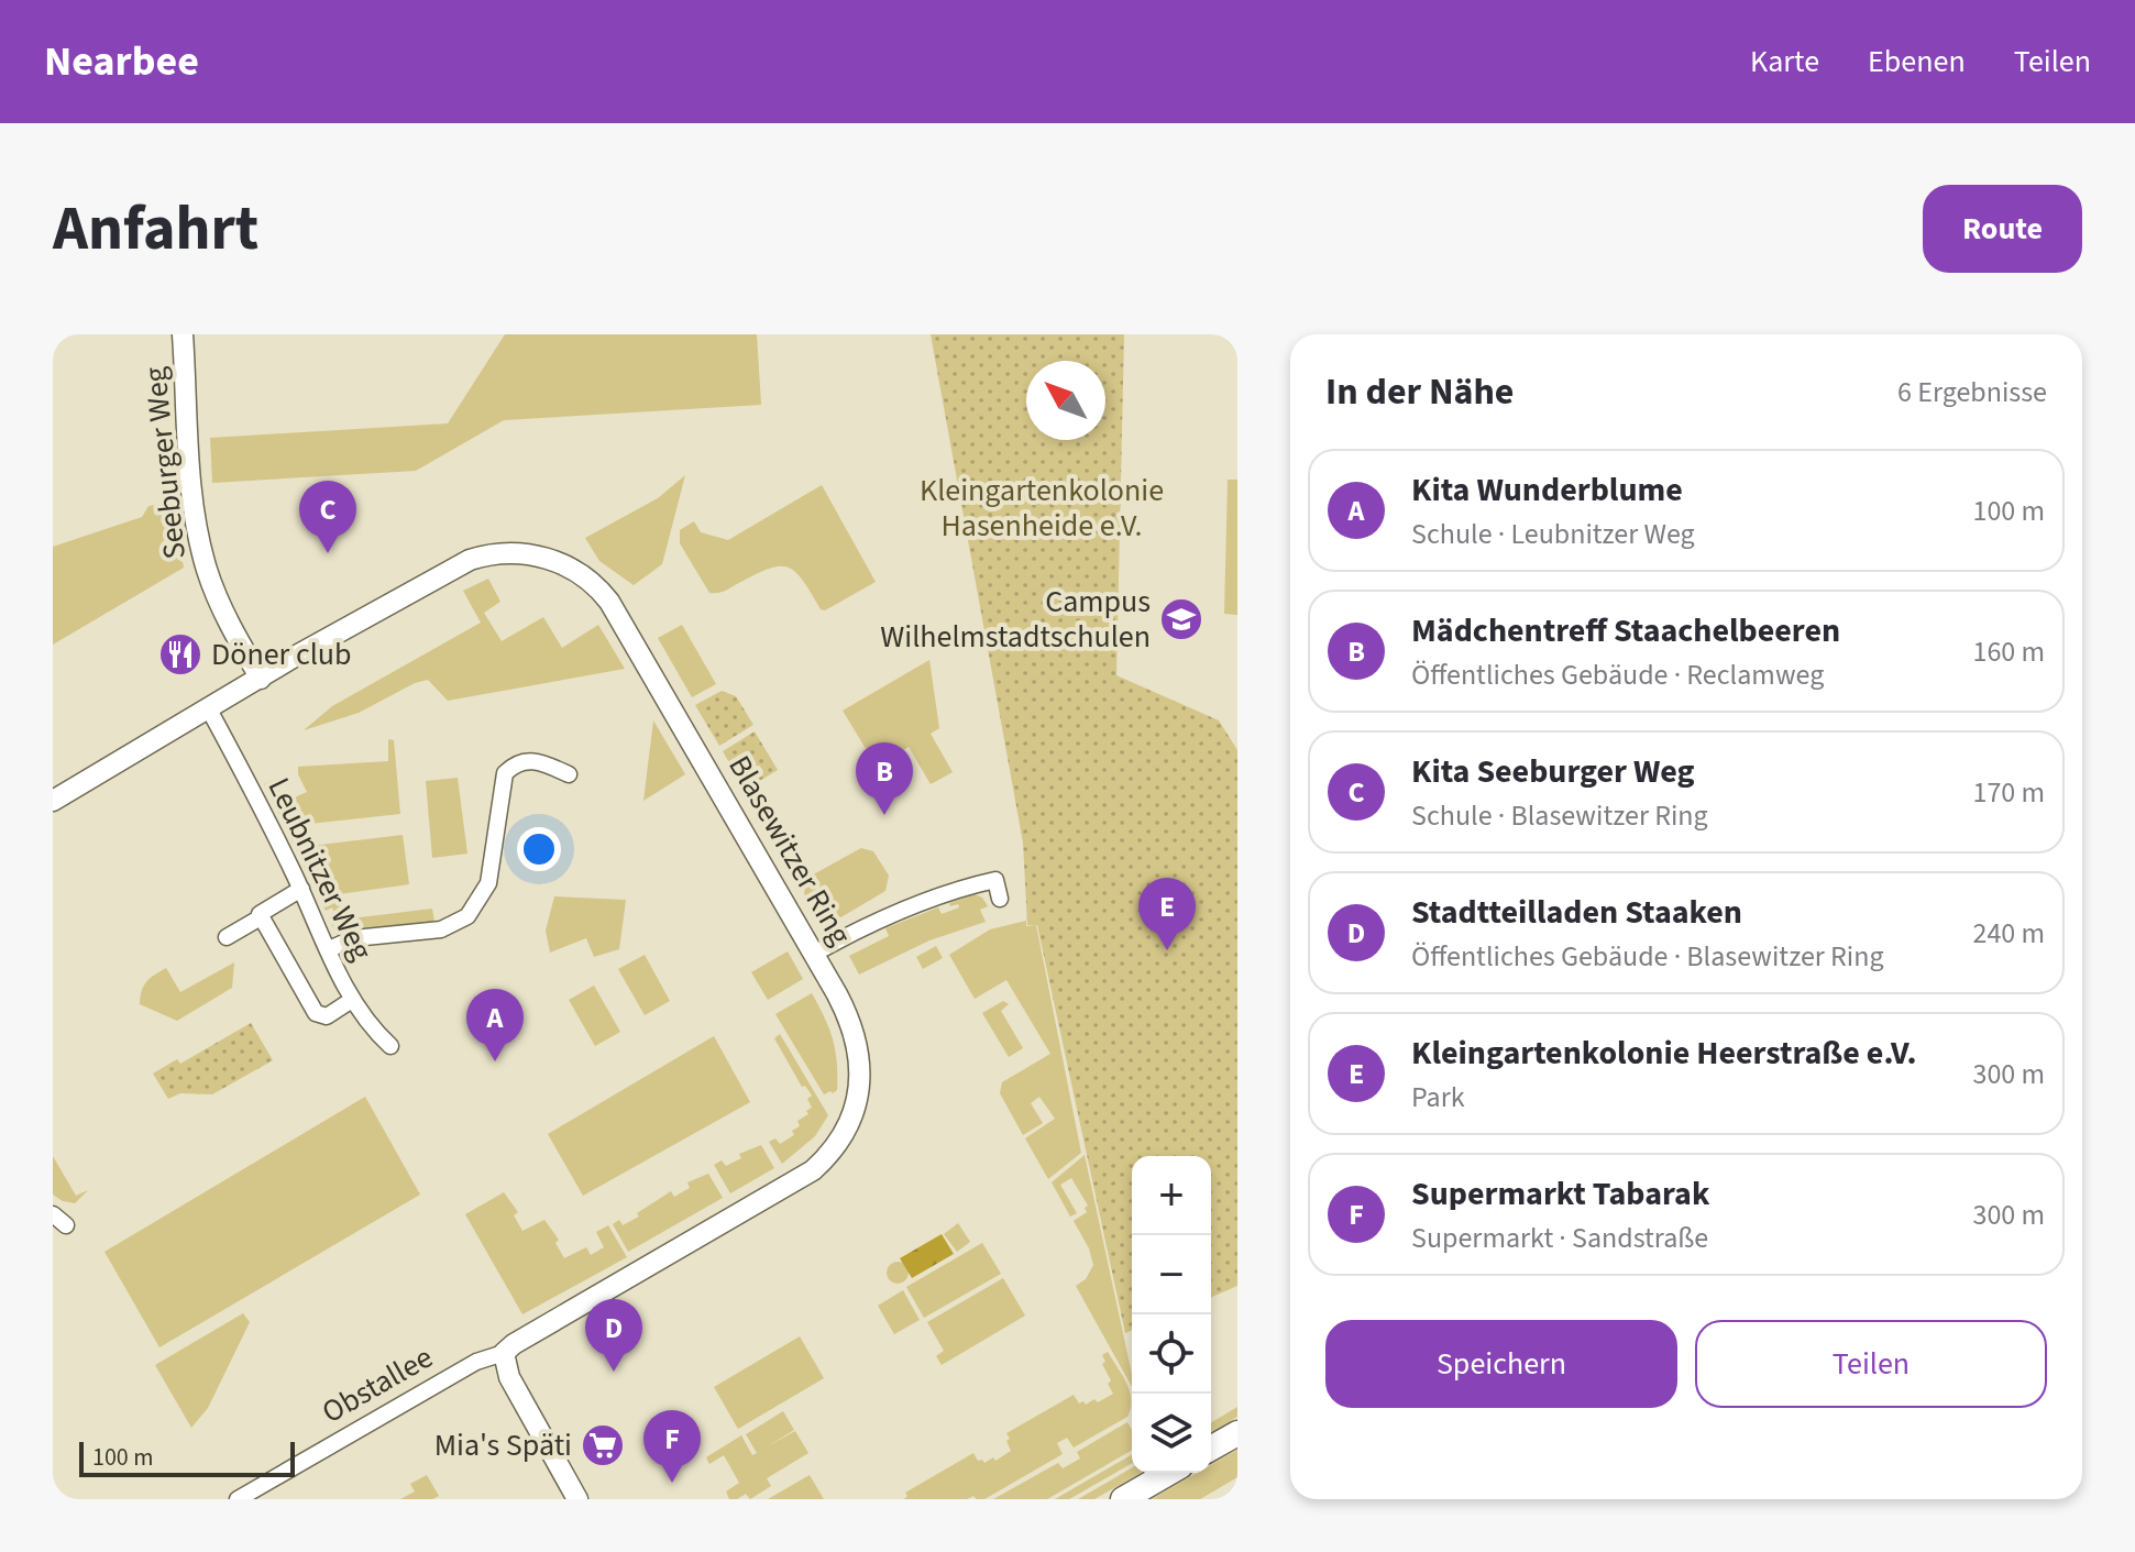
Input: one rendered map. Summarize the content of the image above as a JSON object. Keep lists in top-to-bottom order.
{
  "streets": {
    "street": [
      "Seeburger Weg",
      "Blasewitzer Ring",
      "Leubnitzer Weg",
      "Obstallee"
    ]
  },
  "crossings": [
    ["Seeburger Weg", "Blasewitzer Ring"],
    ["Blasewitzer Ring", "Leubnitzer Weg"],
    ["Blasewitzer Ring", "Obstallee"]
  ],
  "parks": ["Kleingartenkolonie Hasenheide e.V."],
  "places": {
    "school or university": ["Campus Wilhelmstadtschulen"],
    "restaurant": ["Döner club"],
    "supermarket": ["Mia's Späti"]
  },
  "scale_bar": "100 m",
  "north": "top left",
  "page": {
    "header": "Nearbee",
    "nav": ["Karte", "Ebenen", "Teilen"],
    "buttons": [
      "Route",
      ["Speichern", "Teilen"]
    ],
    "title": "Anfahrt",
    "heading": ["In der Nähe", "6 Ergebnisse"],
    "list": [
      {
        "mark": "A",
        "name": "Kita Wunderblume",
        "note": "Schule · Leubnitzer Weg",
        "value": "100 m"
      },
      {
        "mark": "B",
        "name": "Mädchentreff Staachelbeeren",
        "note": "Öffentliches Gebäude · Reclamweg",
        "value": "160 m"
      },
      {
        "mark": "C",
        "name": "Kita Seeburger Weg",
        "note": "Schule · Blasewitzer Ring",
        "value": "170 m"
      },
      {
        "mark": "D",
        "name": "Stadtteilladen Staaken",
        "note": "Öffentliches Gebäude · Blasewitzer Ring",
        "value": "240 m"
      },
      {
        "mark": "E",
        "name": "Kleingartenkolonie Heerstraße e.V.",
        "note": "Park",
        "value": "300 m"
      },
      {
        "mark": "F",
        "name": "Supermarkt Tabarak",
        "note": "Supermarkt · Sandstraße",
        "value": "300 m"
      }
    ],
    "pins": [
      "C",
      "B",
      "E",
      "A",
      "D",
      "F"
    ],
    "map_buttons": ["+", "−"],
    "scale": "100 m"
  }
}
